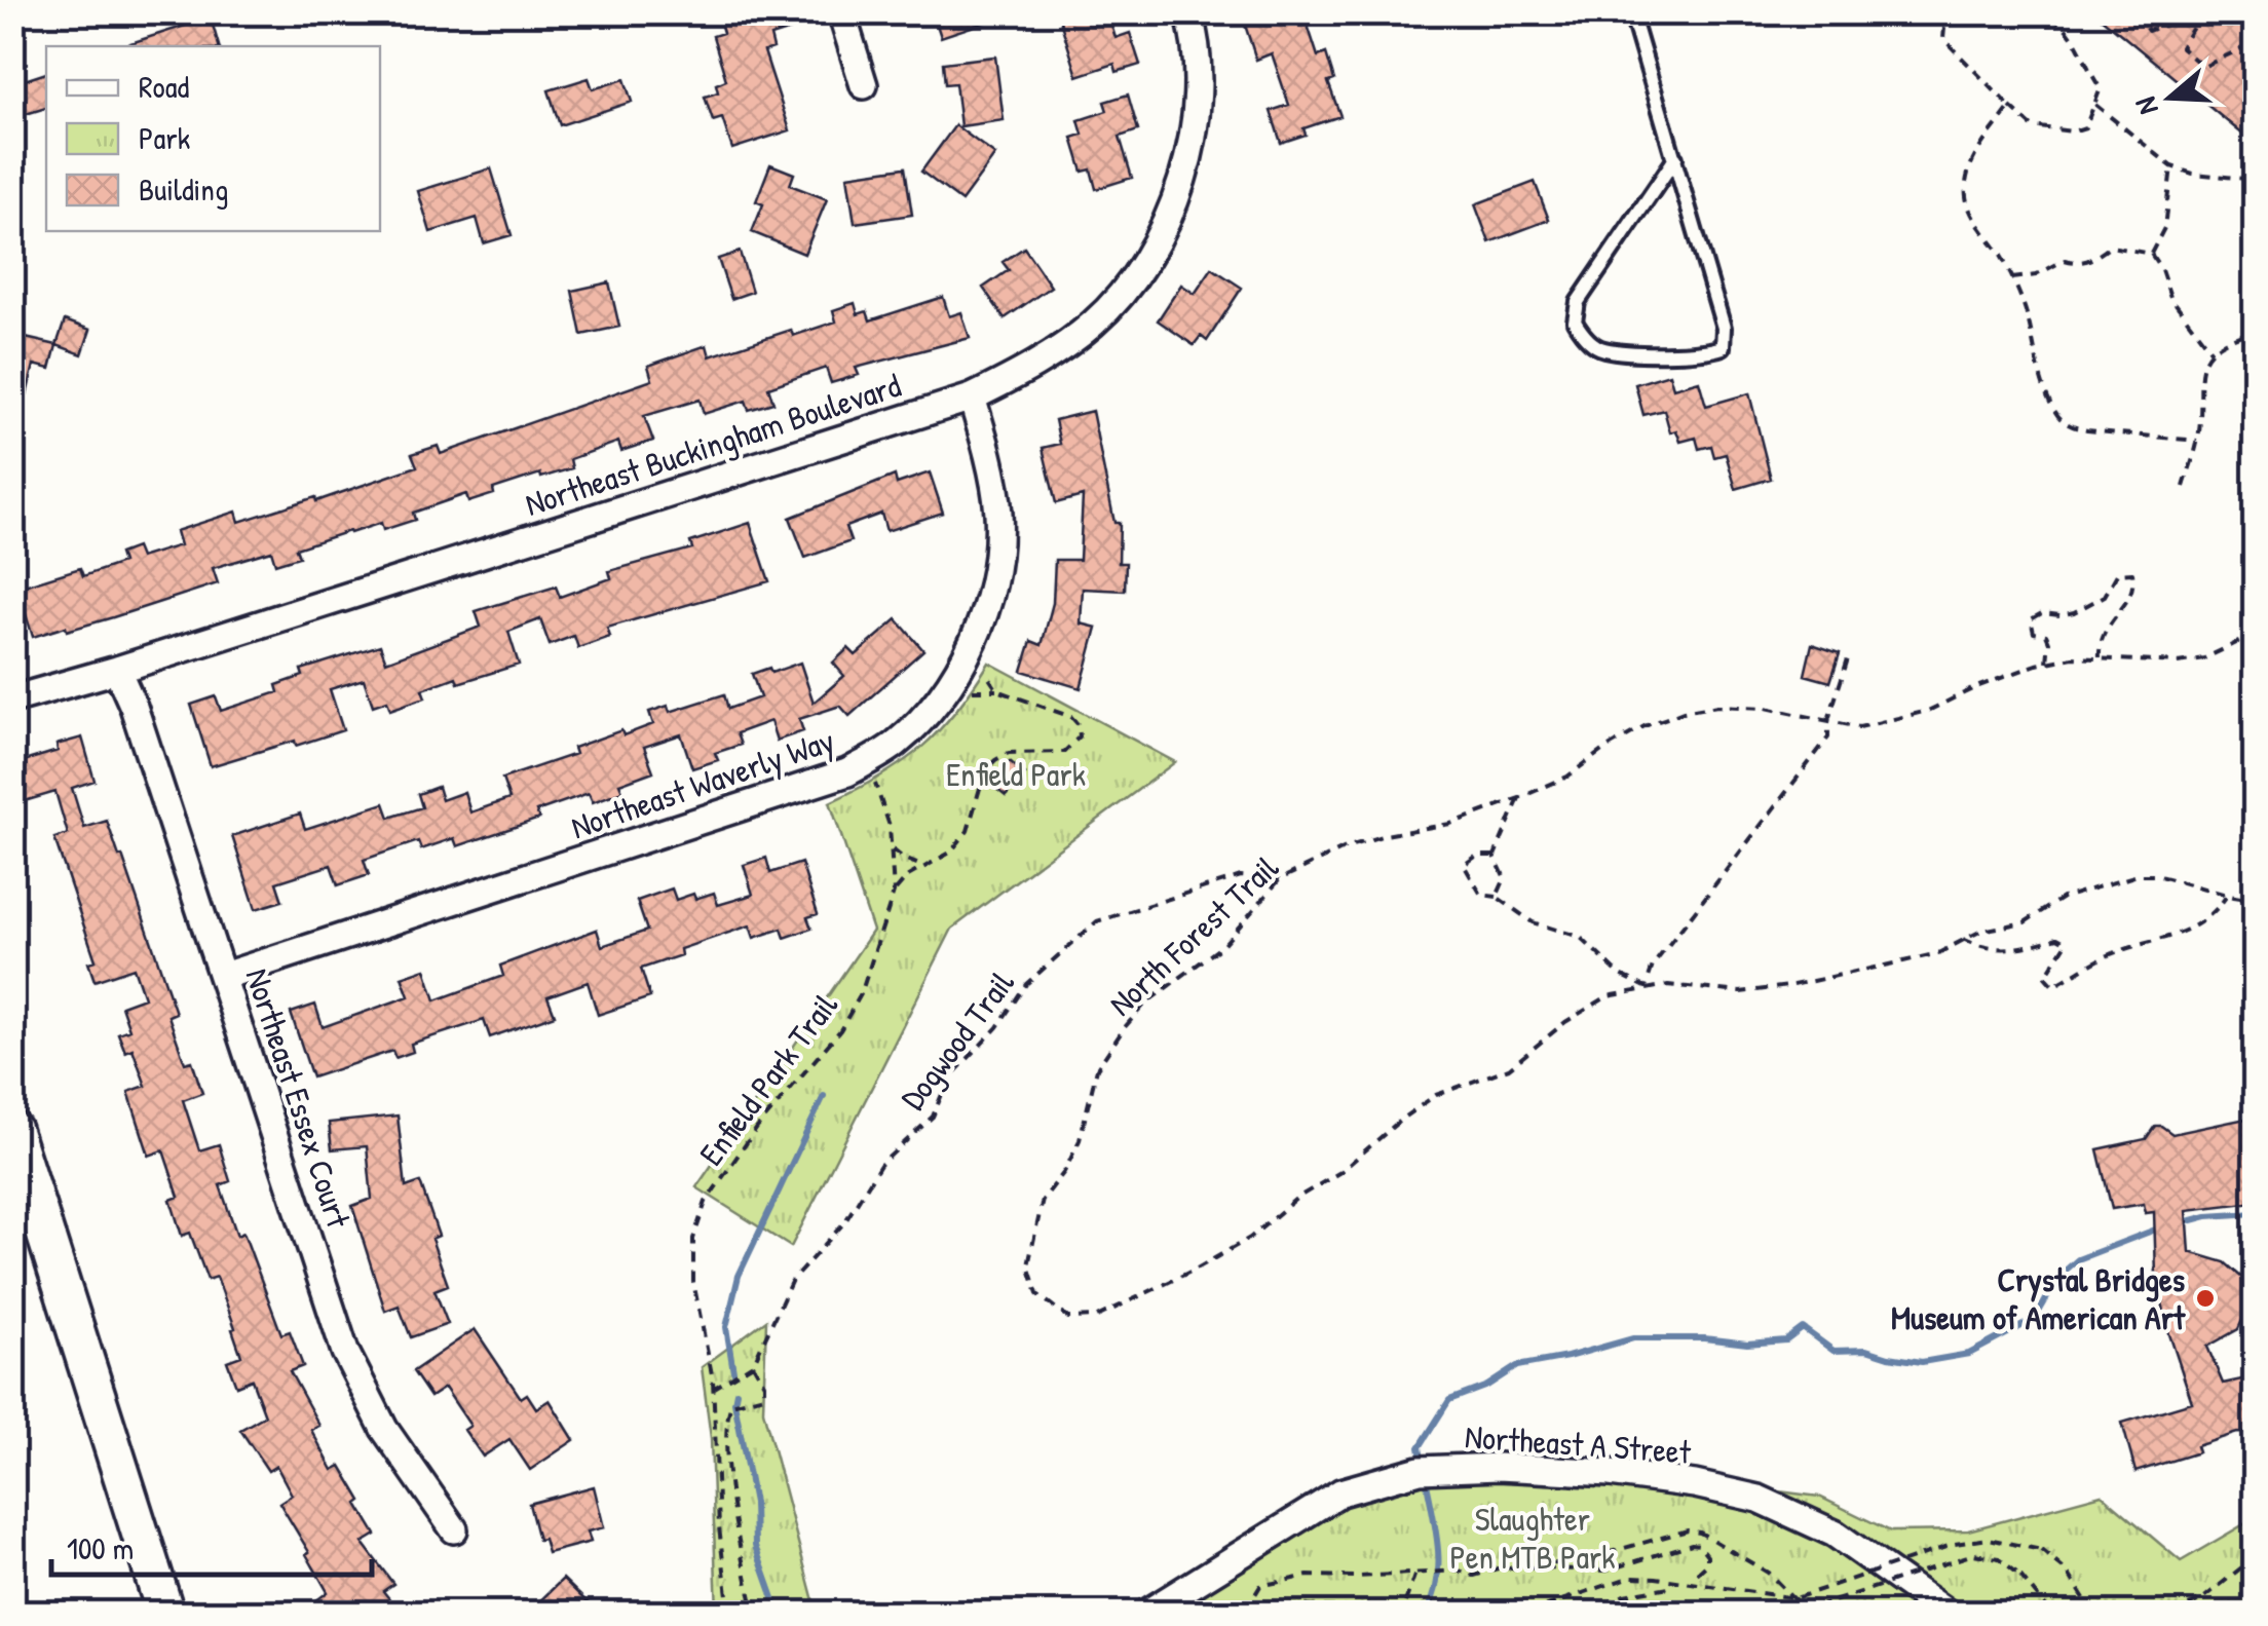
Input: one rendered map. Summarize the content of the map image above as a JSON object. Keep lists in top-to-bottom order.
{
  "streets": {
    "street": [
      "Northeast Buckingham Boulevard",
      "Northeast Waverly Way",
      "Northeast Essex Court",
      "Northeast A Street"
    ],
    "path": ["North Forest Trail", "Dogwood Trail", "Enfield Park Trail"]
  },
  "crossings": [
    ["Northeast Buckingham Boulevard", "Northeast Waverly Way"],
    ["Northeast Buckingham Boulevard", "Northeast Essex Court"],
    ["Northeast Waverly Way", "Enfield Park Trail"],
    ["Northeast Waverly Way", "Northeast Essex Court"],
    ["North Forest Trail", "Dogwood Trail"]
  ],
  "parks": ["Enfield Park", "Slaughter Pen MTB Park"],
  "places": ["Crystal Bridges Museum of American Art"],
  "legend": ["Road", "Park", "Building"],
  "scale_bar": "100 m",
  "north": "left"
}
